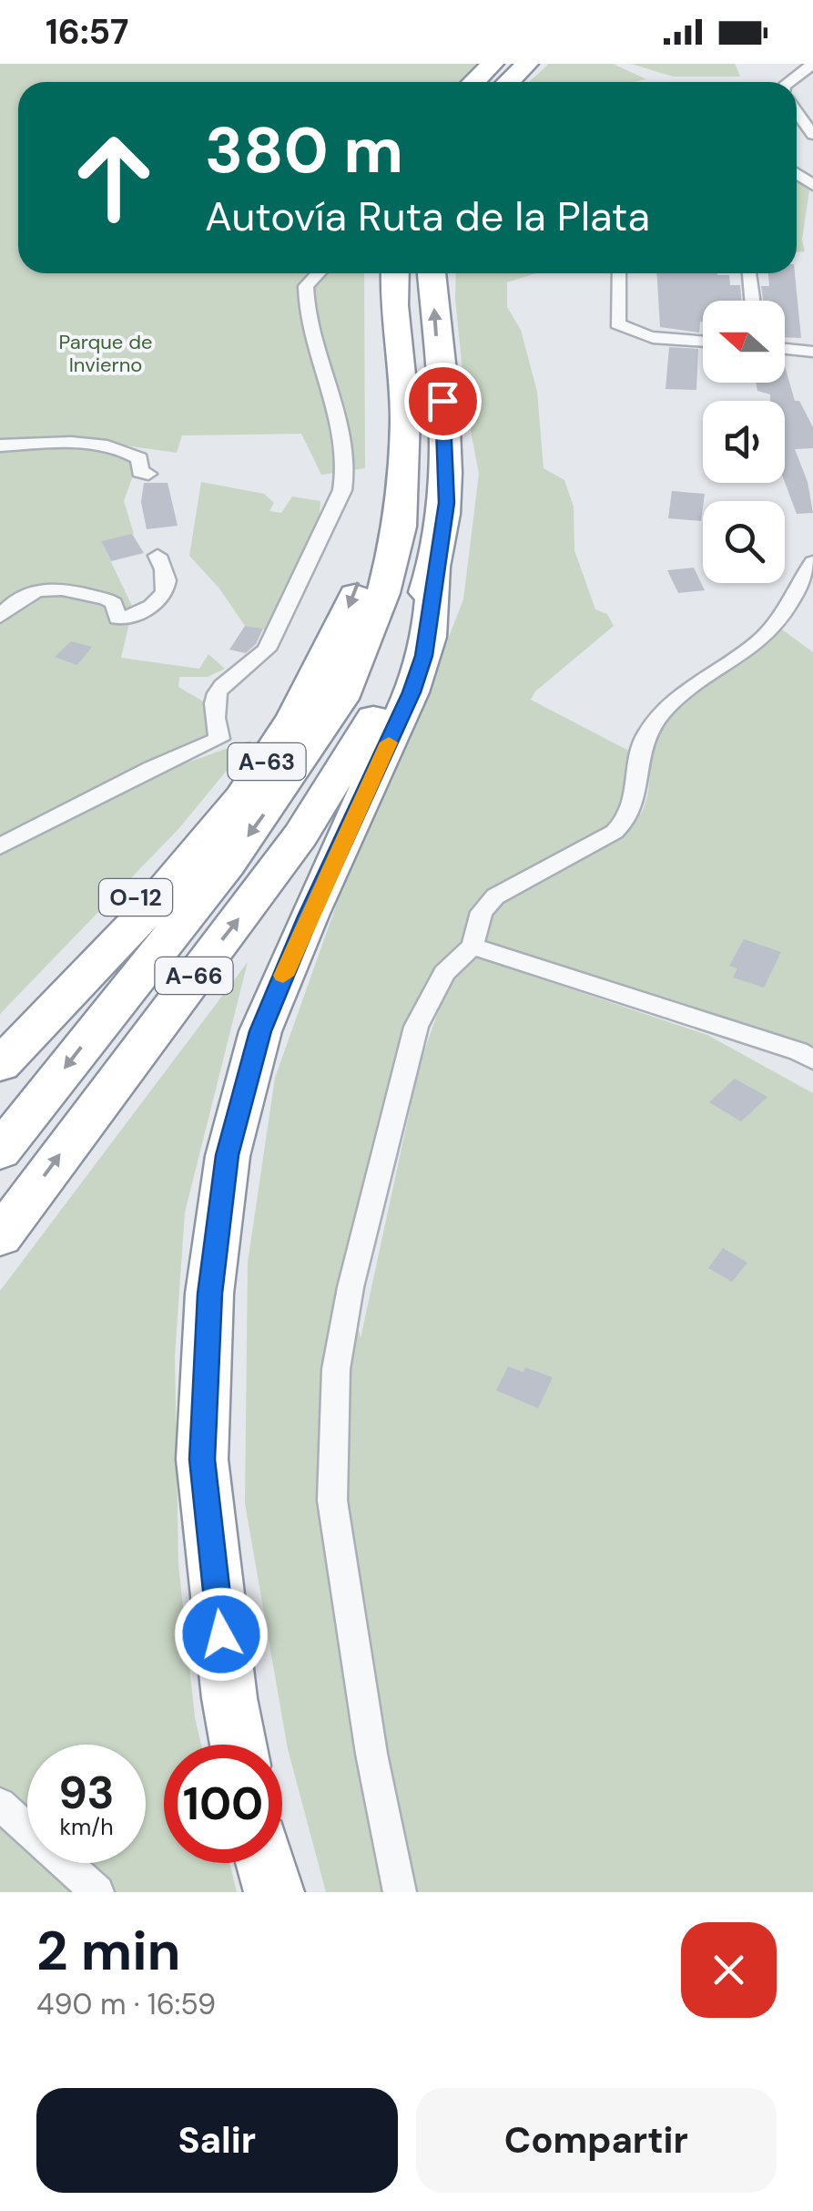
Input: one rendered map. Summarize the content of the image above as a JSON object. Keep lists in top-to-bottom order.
{
  "streets": {
    "highway": ["A-63", "O-12", "A-66"]
  },
  "crossings": [
    ["A-63", "O-12"],
    ["A-63", "A-66"]
  ],
  "parks": ["Parque de Invierno"],
  "north": "left",
  "page": {
    "status": "16:57",
    "turn": ["380 m", "Autovía Ruta de la Plata"],
    "speed": "93 km/h",
    "limit": "100",
    "heading": ["2 min", "490 m · 16:59"],
    "buttons": ["Salir", "Compartir"]
  }
}
